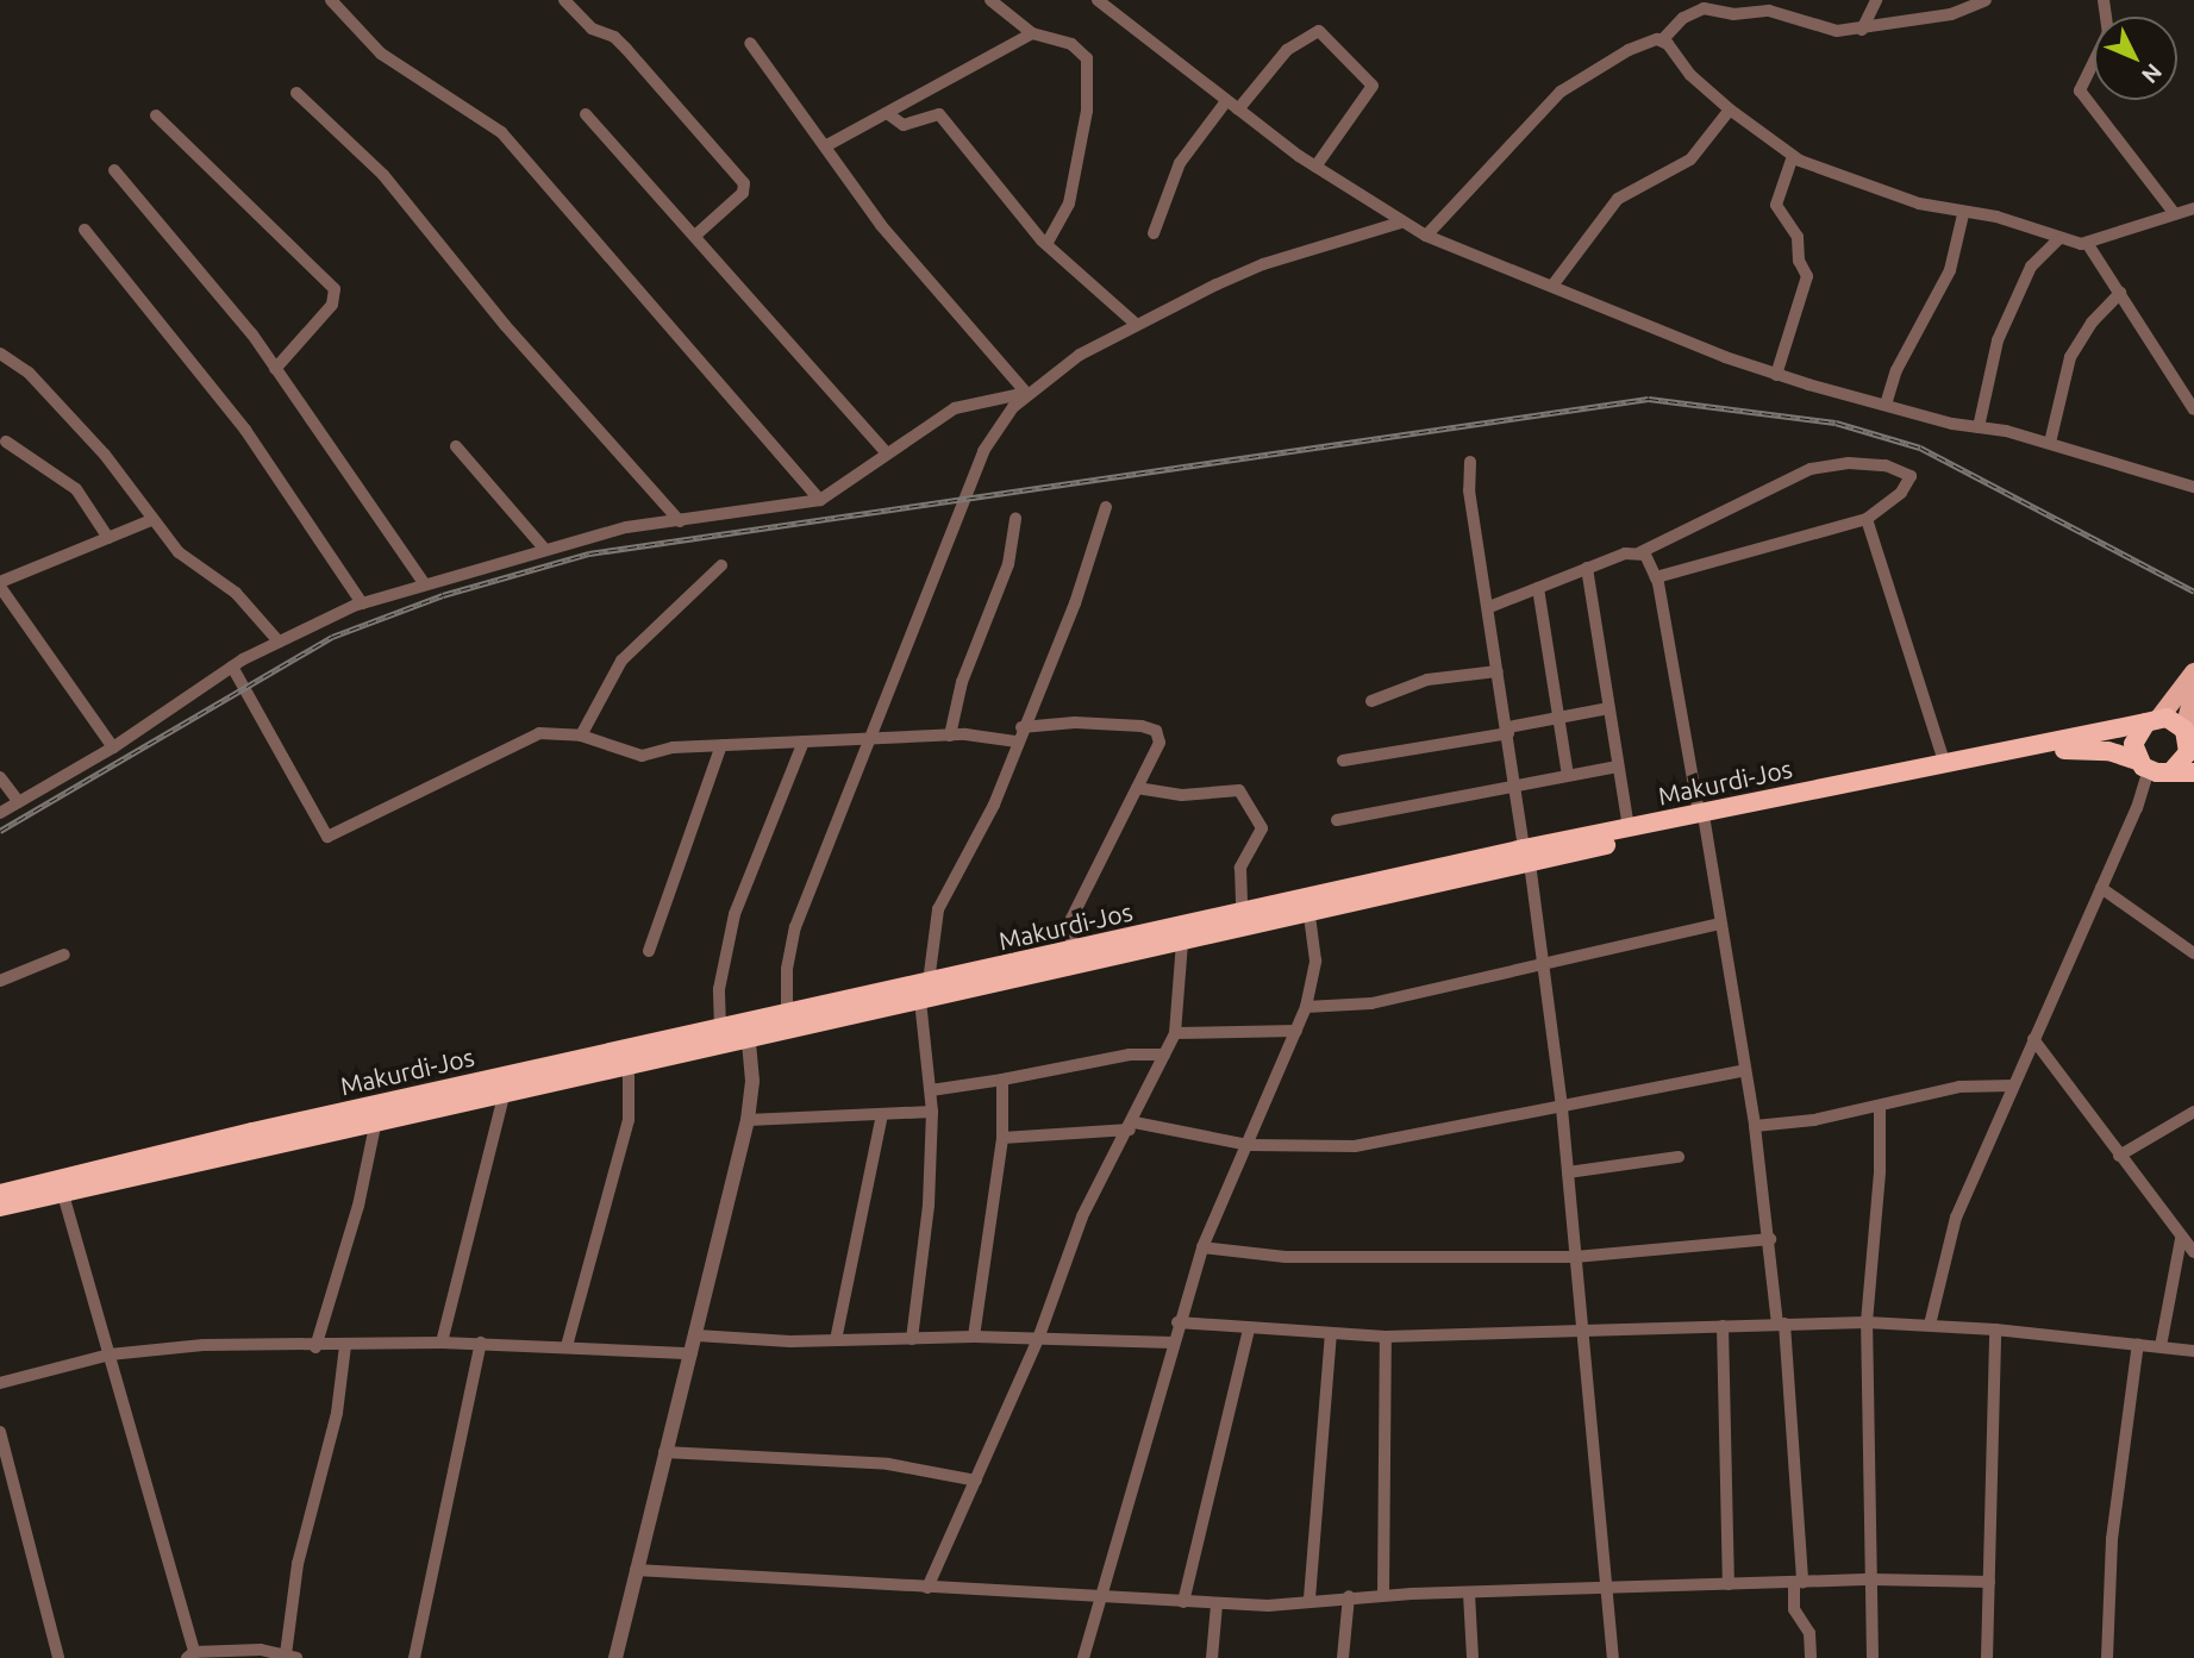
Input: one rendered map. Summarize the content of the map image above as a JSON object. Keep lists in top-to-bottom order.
{
  "streets": {
    "highway": ["Makurdi-Jos"]
  },
  "north": "bottom right"
}
